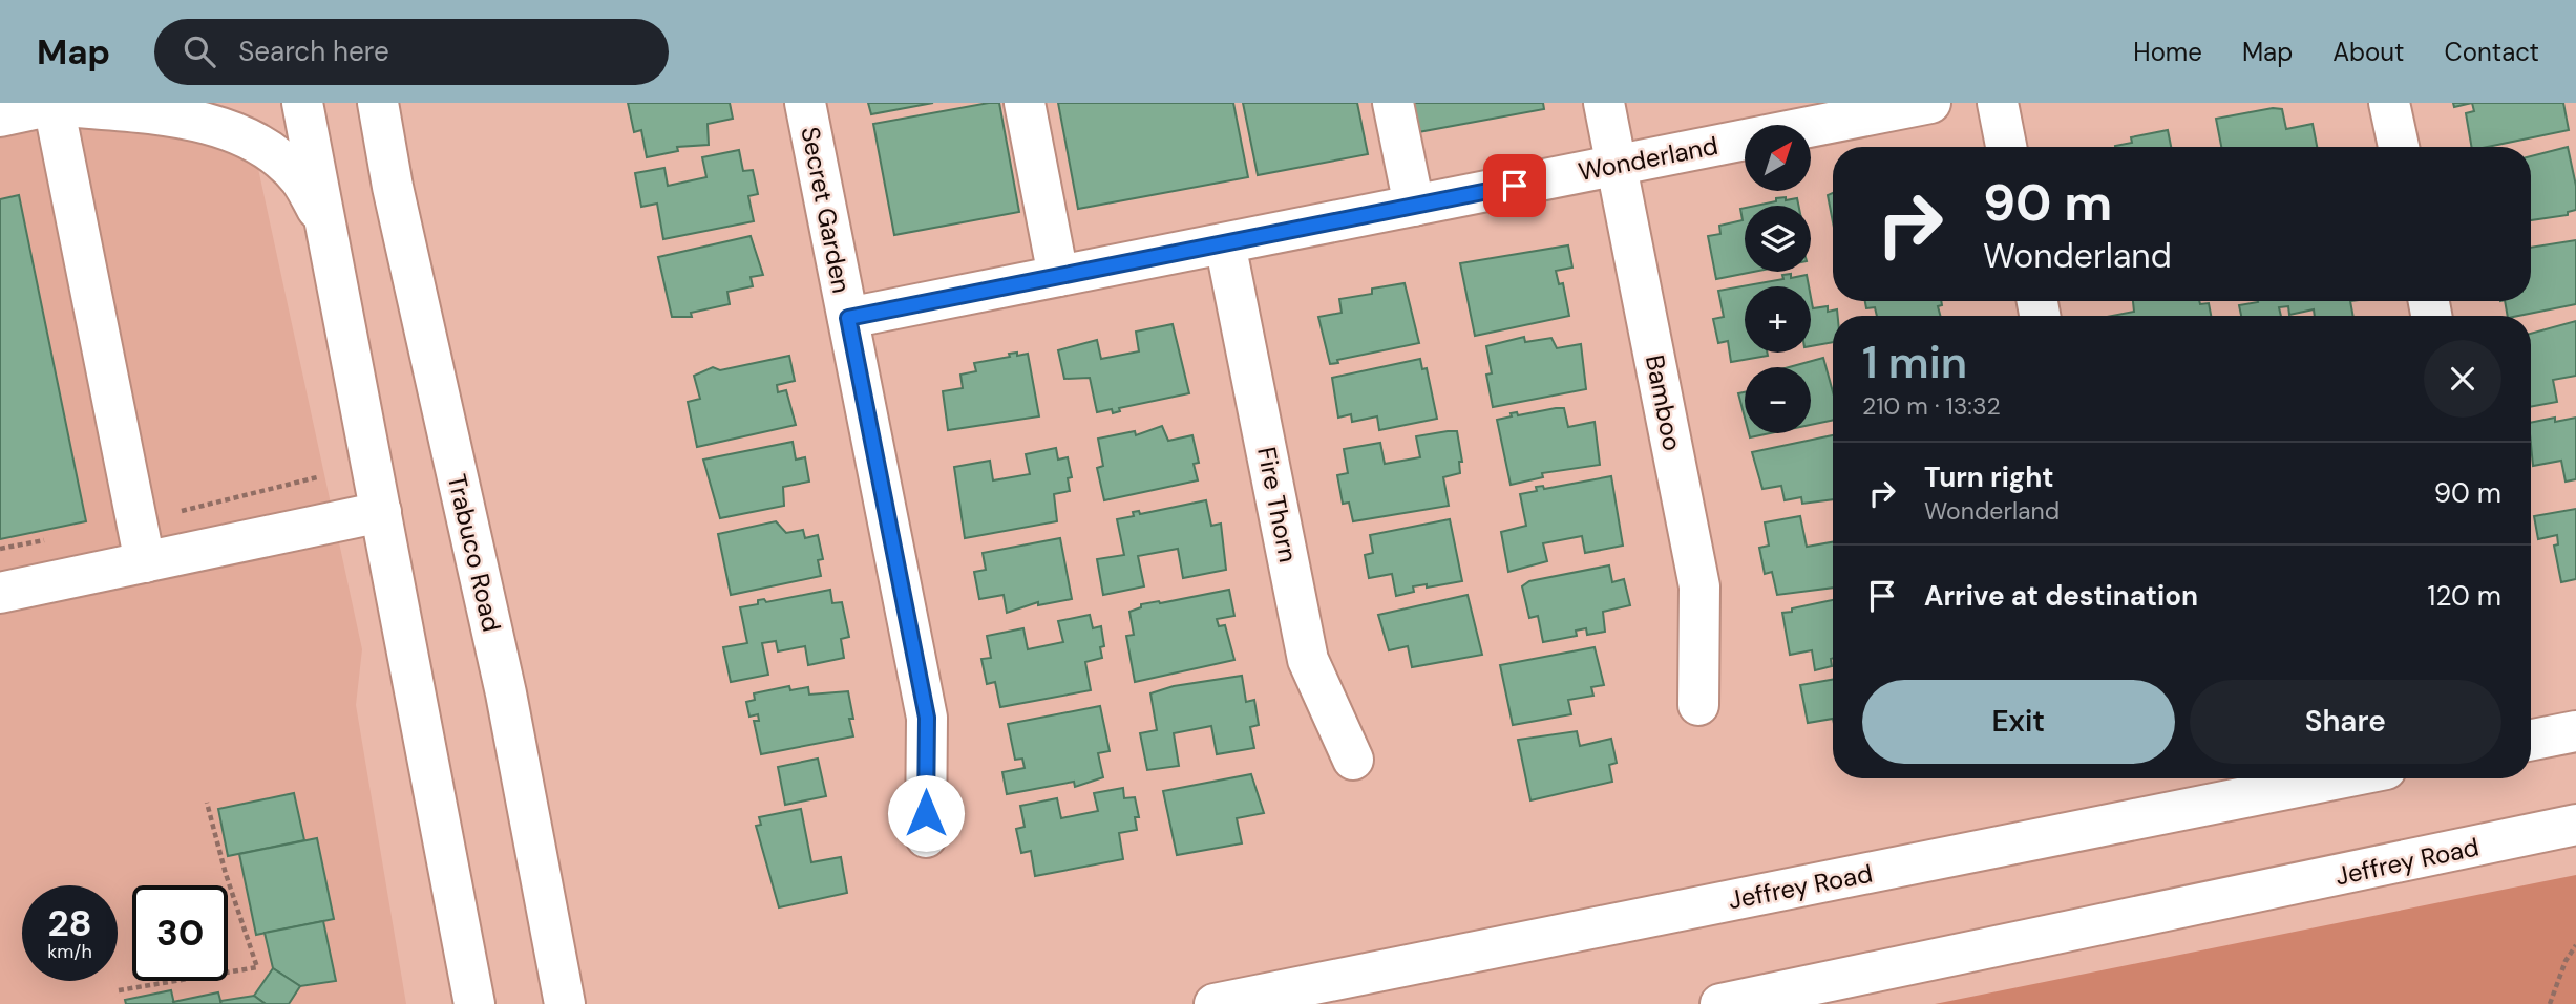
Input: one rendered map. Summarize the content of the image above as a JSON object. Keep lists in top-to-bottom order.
{
  "streets": {
    "main road": [
      "Wonderland",
      "Secret Garden",
      "Bamboo",
      "Fire Thorn",
      "Trabuco Road",
      "Jeffrey Road"
    ]
  },
  "crossings": [
    ["Wonderland", "Secret Garden"],
    ["Wonderland", "Bamboo"],
    ["Wonderland", "Fire Thorn"]
  ],
  "north": "top right",
  "page": {
    "header": "Map",
    "search": "Search here",
    "nav": [
      "Home",
      "Map",
      "About",
      "Contact"
    ],
    "map_buttons": ["+", "−"],
    "turn": ["90 m", "Wonderland"],
    "heading": ["1 min", "210 m · 13:32"],
    "list": [
      {
        "name": "Turn right",
        "note": "Wonderland",
        "value": "90 m"
      },
      {
        "name": "Arrive at destination",
        "value": "120 m"
      }
    ],
    "buttons": ["Exit", "Share"],
    "speed": "28 km/h",
    "limit": "30"
  }
}
